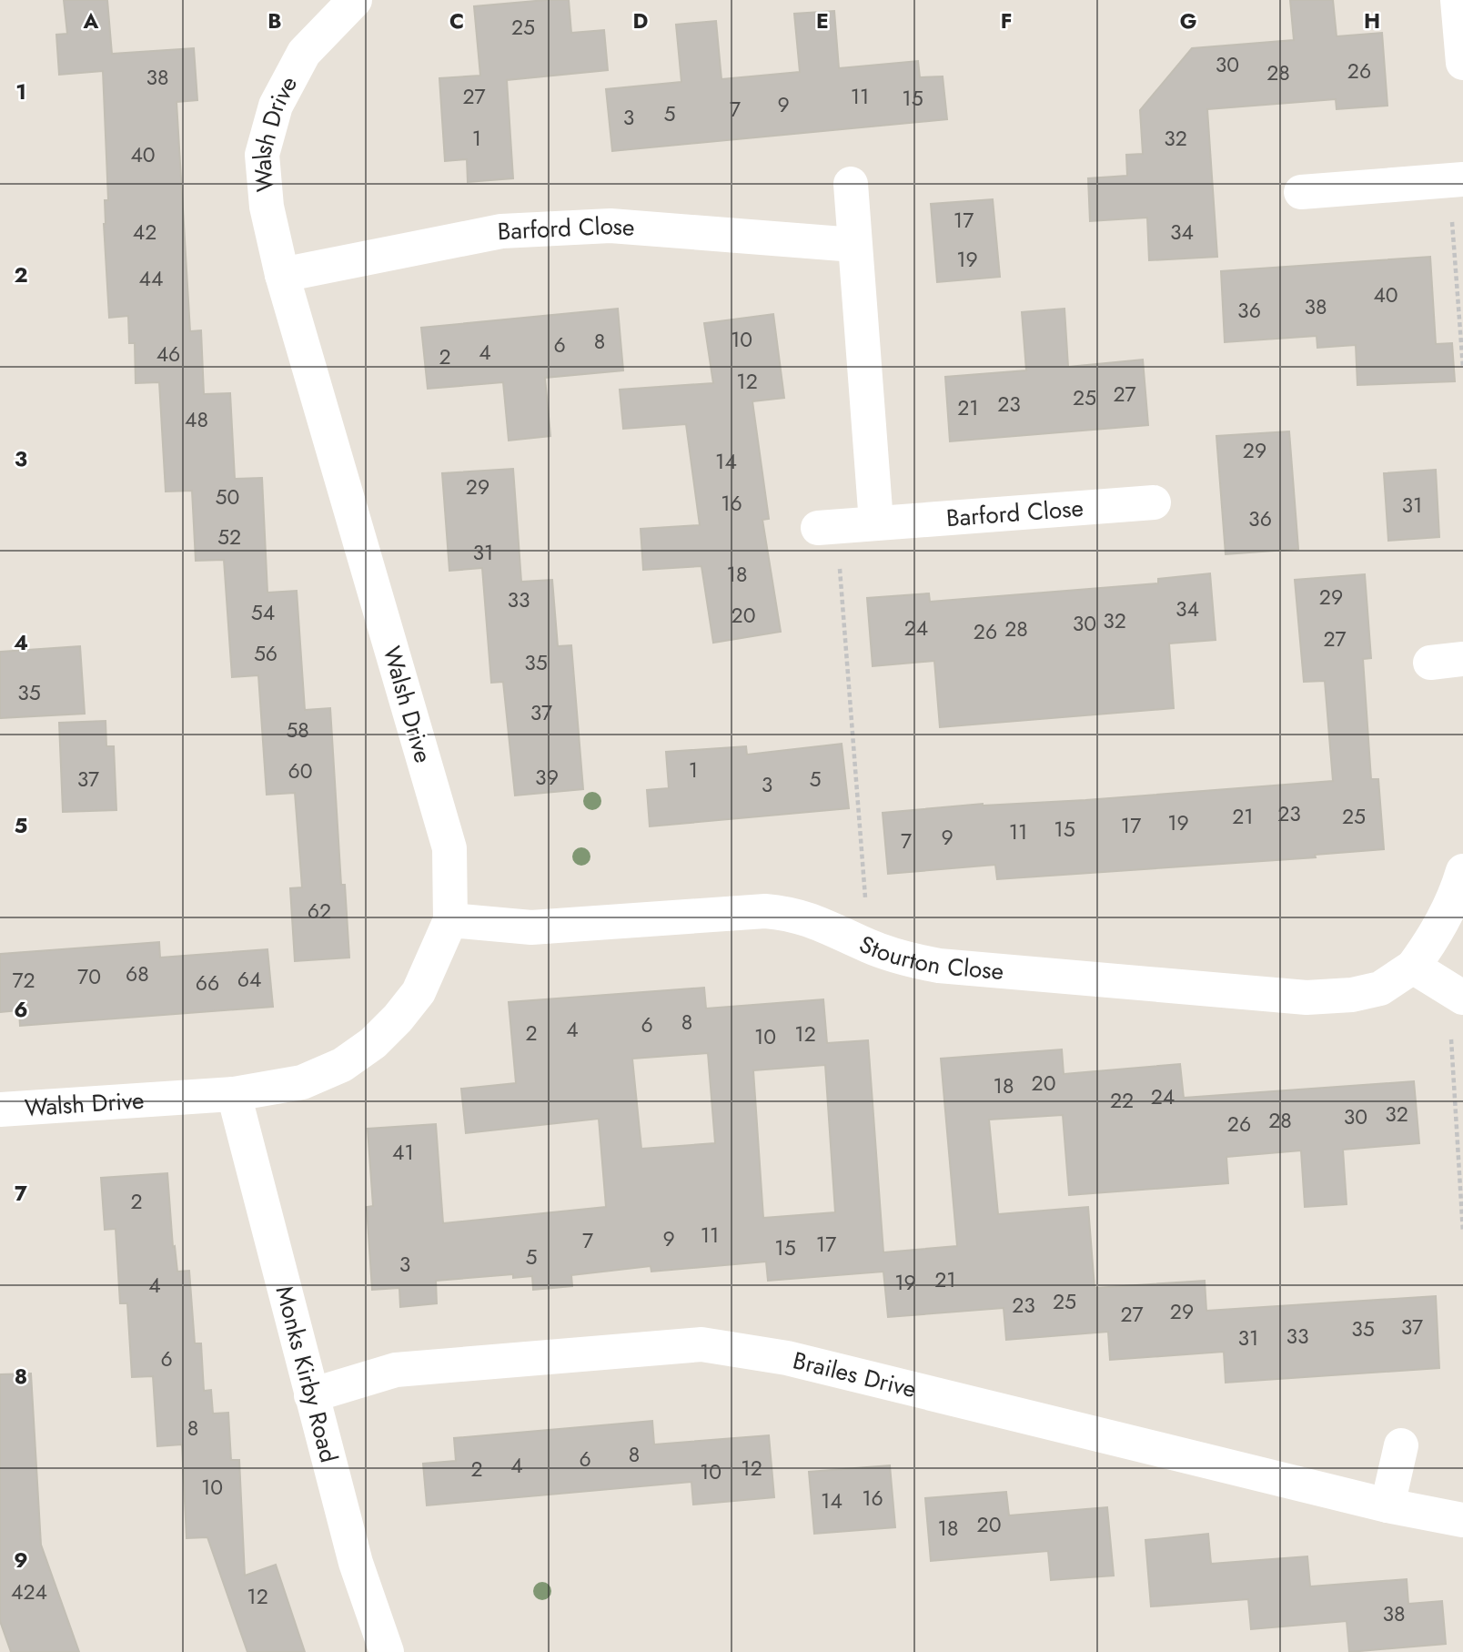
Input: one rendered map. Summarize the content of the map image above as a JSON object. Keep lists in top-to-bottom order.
{
  "streets": {
    "street": [
      "Walsh Drive",
      "Barford Close",
      "Stourton Close",
      "Monks Kirby Road",
      "Brailes Drive"
    ]
  },
  "crossings": [
    ["Walsh Drive", "Barford Close"],
    ["Walsh Drive", "Stourton Close"],
    ["Walsh Drive", "Monks Kirby Road"],
    ["Monks Kirby Road", "Brailes Drive"]
  ],
  "house_numbers": [
    "25",
    "30",
    "26",
    "28",
    "38",
    "27",
    "11",
    "15",
    "9",
    "7",
    "5",
    "3",
    "1",
    "32",
    "40",
    "17",
    "42",
    "34",
    "19",
    "44",
    "40",
    "38",
    "36",
    "10",
    "8",
    "6",
    "4",
    "46",
    "2",
    "12",
    "27",
    "25",
    "23",
    "21",
    "48",
    "29",
    "14",
    "29",
    "50",
    "16",
    "31",
    "36",
    "52",
    "31",
    "18",
    "29",
    "33",
    "34",
    "54",
    "20",
    "32",
    "30",
    "24",
    "28",
    "26",
    "27",
    "56",
    "35",
    "35",
    "37",
    "58",
    "1",
    "60",
    "39",
    "37",
    "5",
    "3",
    "23",
    "21",
    "25",
    "19",
    "17",
    "15",
    "11",
    "9",
    "7",
    "62",
    "68",
    "70",
    "64",
    "72",
    "66",
    "8",
    "6",
    "4",
    "2",
    "12",
    "10",
    "20",
    "18",
    "24",
    "22",
    "32",
    "30",
    "28",
    "26",
    "41",
    "2",
    "11",
    "9",
    "7",
    "17",
    "15",
    "5",
    "3",
    "21",
    "19",
    "4",
    "25",
    "23",
    "29",
    "27",
    "37",
    "35",
    "33",
    "31",
    "6",
    "8",
    "8",
    "6",
    "4",
    "12",
    "2",
    "10",
    "10",
    "16",
    "14",
    "20",
    "18",
    "424",
    "12",
    "38"
  ],
  "grid": {
    "columns": [
      "A",
      "B",
      "C",
      "D",
      "E",
      "F",
      "G",
      "H"
    ],
    "rows": [
      "1",
      "2",
      "3",
      "4",
      "5",
      "6",
      "7",
      "8",
      "9"
    ]
  }
}
